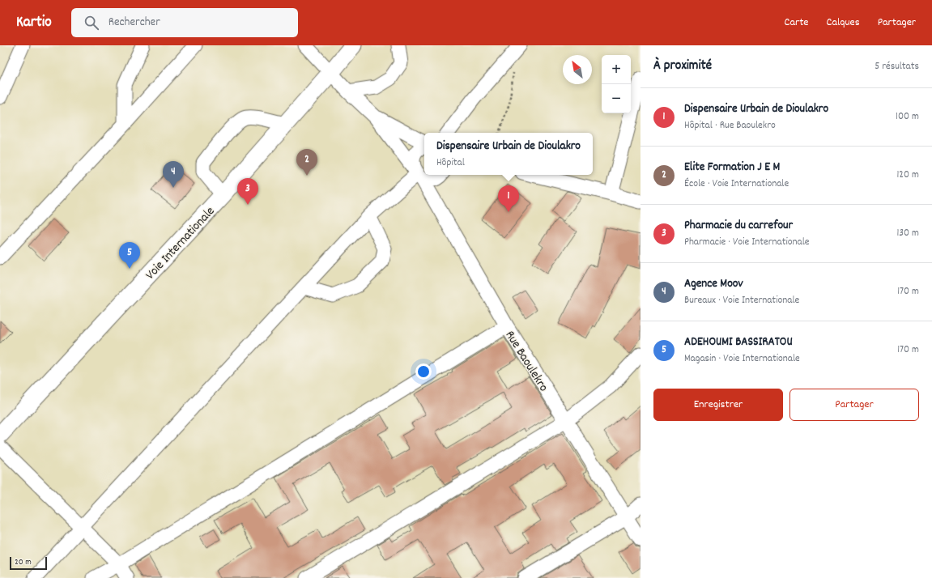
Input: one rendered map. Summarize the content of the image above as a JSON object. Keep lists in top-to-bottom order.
{
  "streets": {
    "main road": ["Voie Internationale"],
    "street": ["Rue Baoulekro"]
  },
  "crossings": [
    ["Voie Internationale", "Rue Baoulekro"]
  ],
  "scale_bar": "20 m",
  "north": "top left",
  "page": {
    "header": "Kartio",
    "search": "Rechercher",
    "nav": ["Carte", "Calques", "Partager"],
    "heading": ["À proximité", "5 résultats"],
    "map_buttons": ["+", "−"],
    "list": [
      {
        "mark": "1",
        "name": "Dispensaire Urbain de Dioulakro",
        "note": "Hôpital · Rue Baoulekro",
        "value": "100 m"
      },
      {
        "mark": "2",
        "name": "Elite Formation J E M",
        "note": "École · Voie Internationale",
        "value": "120 m"
      },
      {
        "mark": "3",
        "name": "Pharmacie du carrefour",
        "note": "Pharmacie · Voie Internationale",
        "value": "130 m"
      },
      {
        "mark": "4",
        "name": "Agence Moov",
        "note": "Bureaux · Voie Internationale",
        "value": "170 m"
      },
      {
        "mark": "5",
        "name": "ADEHOUMI BASSIRATOU",
        "note": "Magasin · Voie Internationale",
        "value": "170 m"
      }
    ],
    "popup": ["Dispensaire Urbain de Dioulakro", "Hôpital"],
    "pins": [
      "2",
      "4",
      "3",
      "1",
      "5"
    ],
    "buttons": ["Enregistrer", "Partager"],
    "scale": "20 m"
  }
}
